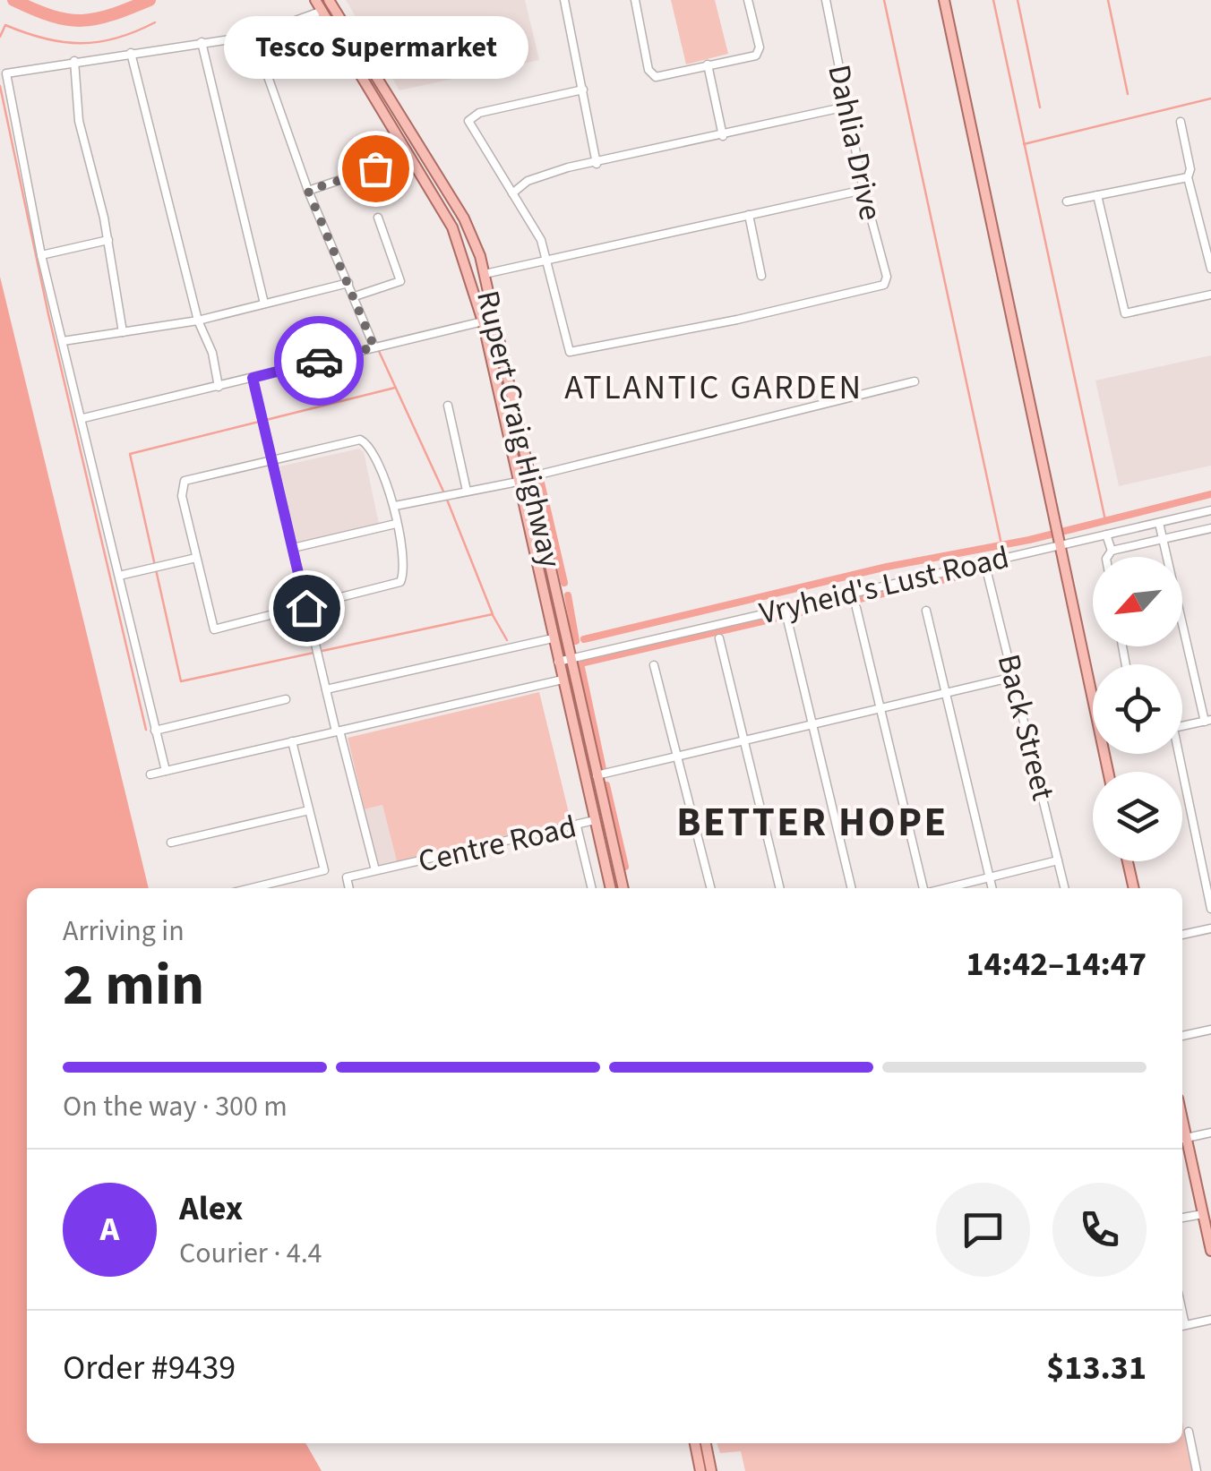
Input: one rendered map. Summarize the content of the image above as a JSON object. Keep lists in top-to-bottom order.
{
  "streets": {
    "main road": ["Rupert Craig Highway"],
    "street": [
      "Dahlia Drive",
      "Vryheid's Lust Road",
      "Back Street",
      "Centre Road"
    ]
  },
  "crossings": [
    ["Rupert Craig Highway", "Vryheid's Lust Road"],
    ["Rupert Craig Highway", "Centre Road"],
    ["Vryheid's Lust Road", "Back Street"]
  ],
  "districts": ["ATLANTIC GARDEN", "BETTER HOPE"],
  "places": ["Tesco Supermarket"],
  "north": "bottom left",
  "page": {
    "bubble": "Tesco Supermarket",
    "heading": ["2 min", "Arriving in", "14:42–14:47"],
    "panel": [
      "Alex",
      "Courier · 4.4",
      "Order #9439",
      "$13.31"
    ],
    "bar": "On the way · 300 m",
    "round": "A"
  }
}
